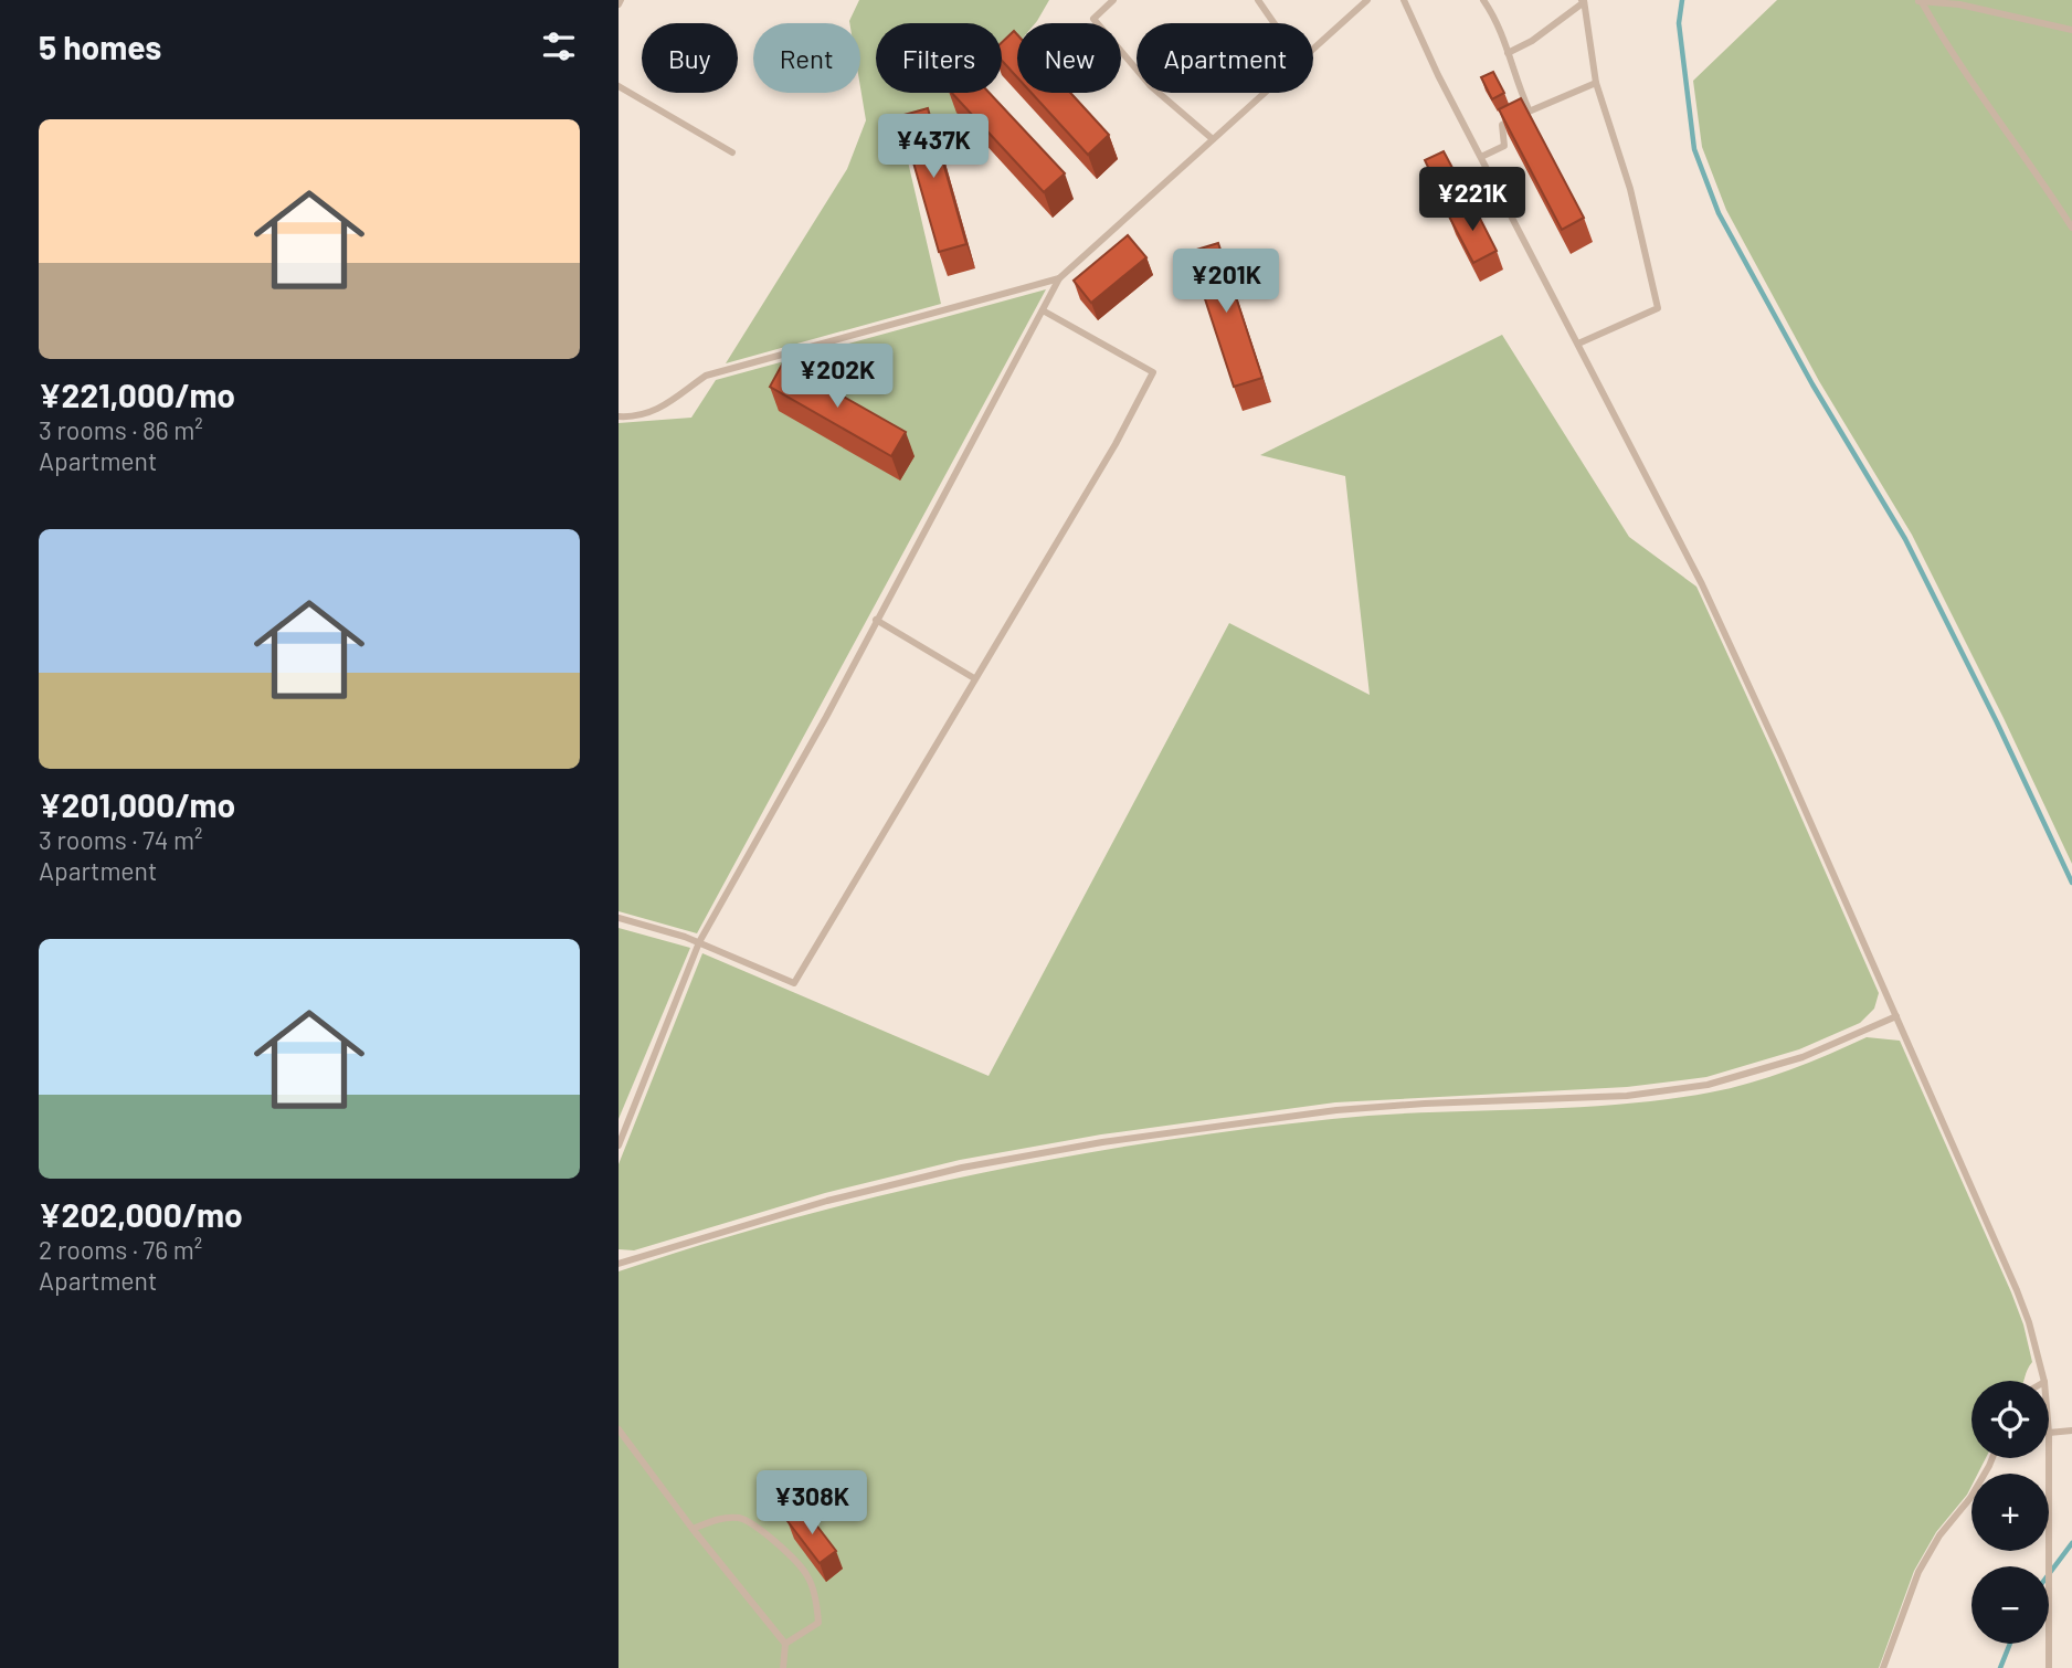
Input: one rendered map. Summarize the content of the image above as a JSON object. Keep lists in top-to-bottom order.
{
  "page": {
    "heading": "5 homes",
    "chip": [
      "Buy",
      "Rent",
      "Filters",
      "New",
      "Apartment"
    ],
    "list": [
      {
        "name": "¥221,000/mo",
        "note": "3 rooms · 86 m² · Apartment"
      },
      {
        "name": "¥201,000/mo",
        "note": "3 rooms · 74 m² · Apartment"
      },
      {
        "name": "¥202,000/mo",
        "note": "2 rooms · 76 m² · Apartment"
      }
    ],
    "price": [
      "¥437K",
      "¥221K",
      "¥201K",
      "¥202K",
      "¥308K"
    ],
    "map_buttons": ["+", "−"]
  }
}
